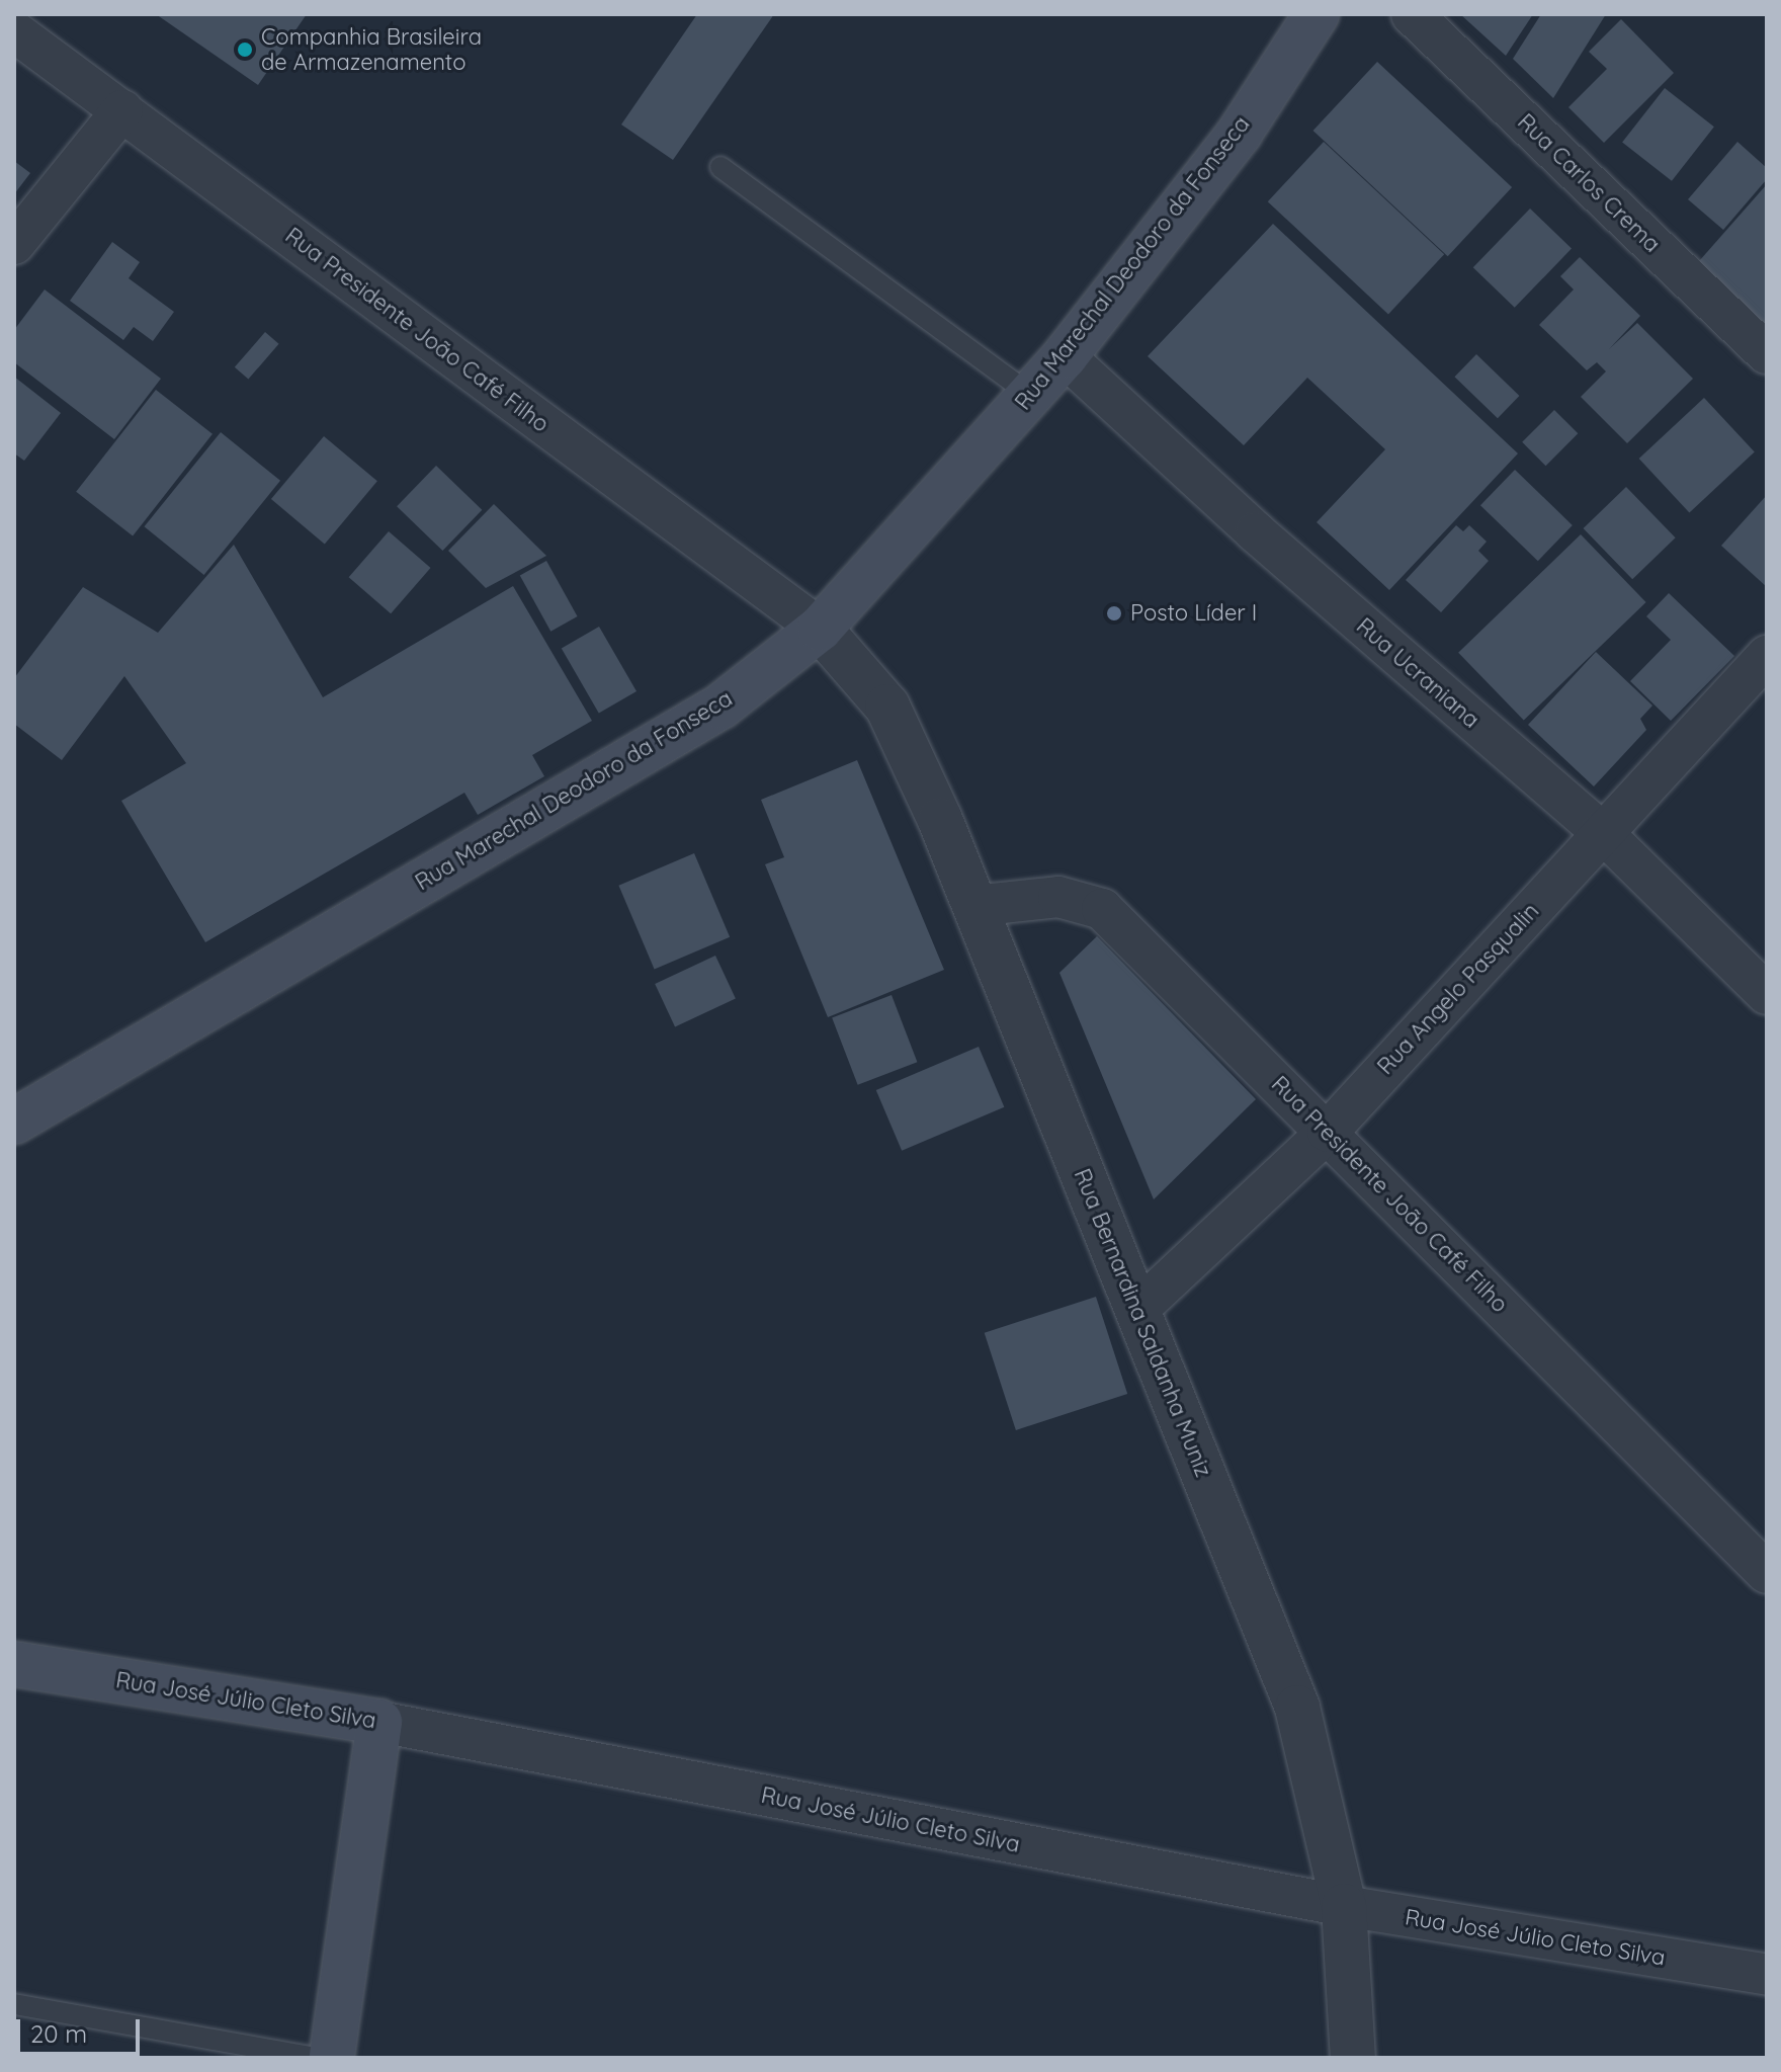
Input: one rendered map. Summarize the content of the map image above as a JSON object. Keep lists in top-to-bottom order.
{
  "streets": {
    "main road": ["Rua Marechal Deodoro da Fonseca", "Rua José Júlio Cleto Silva"],
    "street": [
      "Rua Carlos Crema",
      "Rua Presidente João Café Filho",
      "Rua Ucraniana",
      "Rua Angelo Pasqualin",
      "Rua Bernardina Saldanha Muniz"
    ]
  },
  "crossings": [
    ["Rua Marechal Deodoro da Fonseca", "Rua Presidente João Café Filho"],
    ["Rua Marechal Deodoro da Fonseca", "Rua Ucraniana"],
    ["Rua Marechal Deodoro da Fonseca", "Rua Bernardina Saldanha Muniz"],
    ["Rua Presidente João Café Filho", "Rua Angelo Pasqualin"],
    ["Rua Presidente João Café Filho", "Rua Bernardina Saldanha Muniz"],
    ["Rua Ucraniana", "Rua Angelo Pasqualin"],
    ["Rua Angelo Pasqualin", "Rua Bernardina Saldanha Muniz"],
    ["Rua Bernardina Saldanha Muniz", "Rua José Júlio Cleto Silva"]
  ],
  "places": ["Companhia Brasileira de Armazenamento", "Posto Líder I"],
  "scale_bar": "20 m"
}
